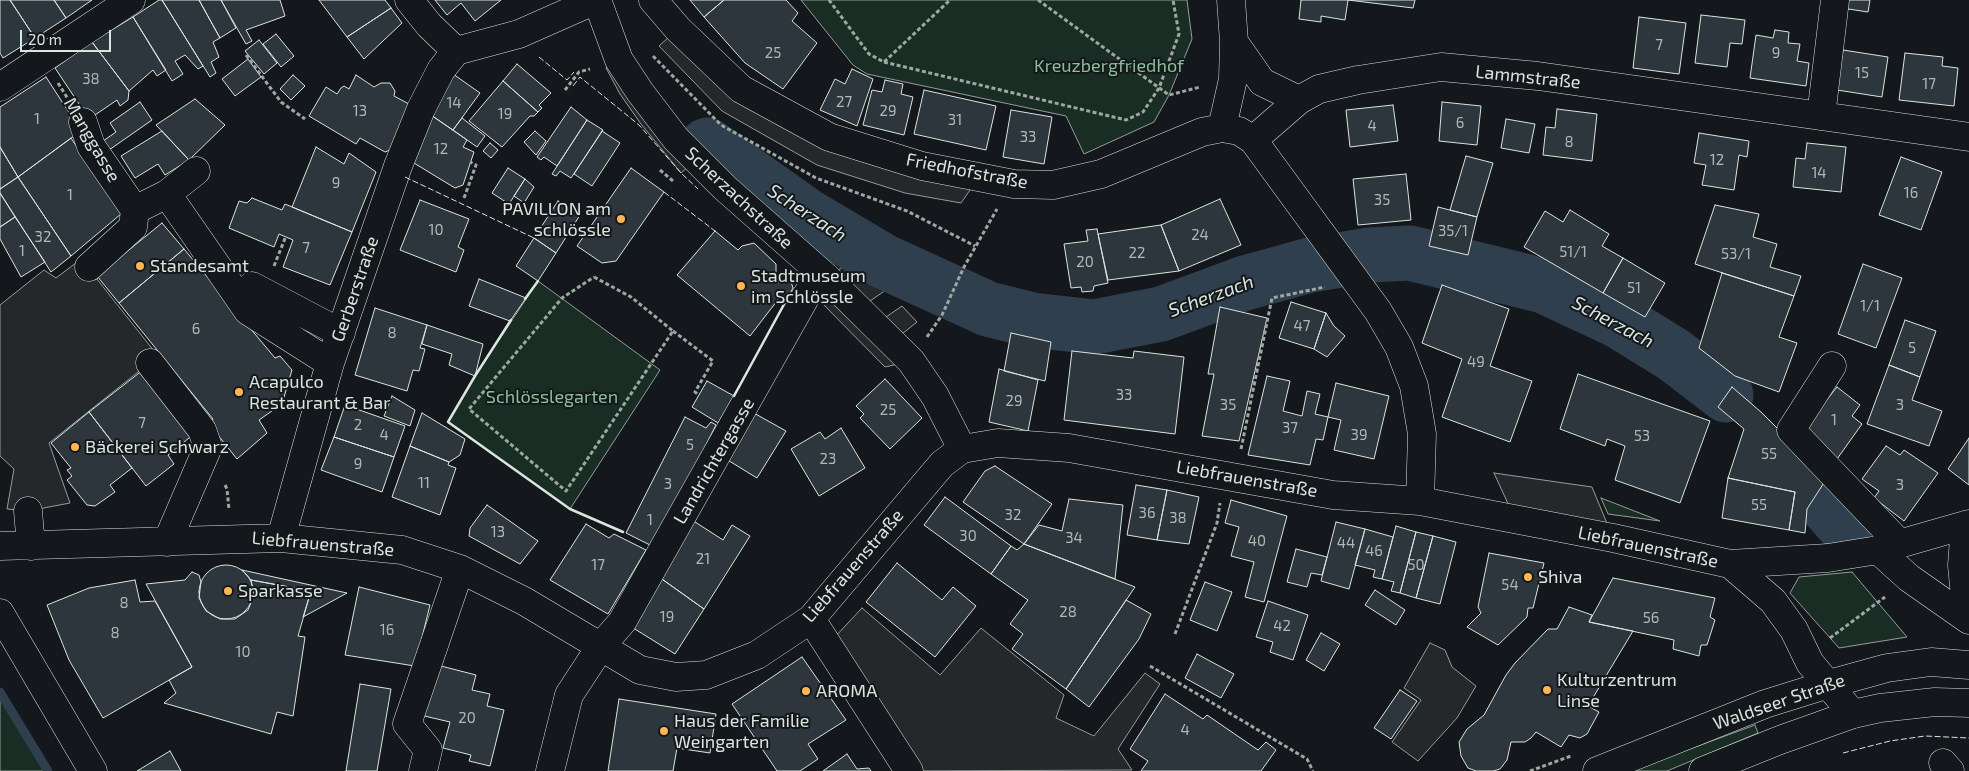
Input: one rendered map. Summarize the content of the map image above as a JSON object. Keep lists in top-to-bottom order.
{
  "streets": {
    "street": [
      "Lammstraße",
      "Manggasse",
      "Friedhofstraße",
      "Scherzachstraße",
      "Gerberstraße",
      "Landrichtergasse",
      "Liebfrauenstraße",
      "Waldseer Straße"
    ]
  },
  "crossings": [
    ["Scherzachstraße", "Gerberstraße"],
    ["Scherzachstraße", "Landrichtergasse"],
    ["Scherzachstraße", "Liebfrauenstraße"],
    ["Gerberstraße", "Liebfrauenstraße"],
    ["Landrichtergasse", "Liebfrauenstraße"],
    ["Liebfrauenstraße", "Waldseer Straße"]
  ],
  "water": ["Scherzach"],
  "parks": ["Kreuzbergfriedhof", "Schlösslegarten"],
  "places": [
    "PAVILLON am schlössle",
    "Standesamt",
    "Stadtmuseum im Schlössle",
    "Acapulco Restaurant & Bar",
    "Bäckerei Schwarz",
    "Shiva",
    "Sparkasse",
    "Kulturzentrum Linse",
    "AROMA",
    "Haus der Familie Weingarten"
  ],
  "house_numbers": [
    "7",
    "25",
    "9",
    "15",
    "38",
    "17",
    "27",
    "14",
    "13",
    "29",
    "19",
    "1",
    "31",
    "6",
    "4",
    "33",
    "8",
    "12",
    "12",
    "14",
    "9",
    "16",
    "1",
    "35",
    "10",
    "35/1",
    "24",
    "32",
    "7",
    "1",
    "51/1",
    "22",
    "53/1",
    "20",
    "51",
    "1/1",
    "47",
    "6",
    "8",
    "5",
    "49",
    "33",
    "29",
    "35",
    "3",
    "25",
    "1",
    "7",
    "2",
    "37",
    "4",
    "39",
    "53",
    "5",
    "55",
    "23",
    "9",
    "11",
    "3",
    "3",
    "55",
    "36",
    "32",
    "38",
    "1",
    "13",
    "30",
    "34",
    "40",
    "44",
    "46",
    "21",
    "17",
    "50",
    "54",
    "8",
    "28",
    "19",
    "56",
    "42",
    "16",
    "8",
    "10",
    "20",
    "4"
  ],
  "scale_bar": "20 m"
}
